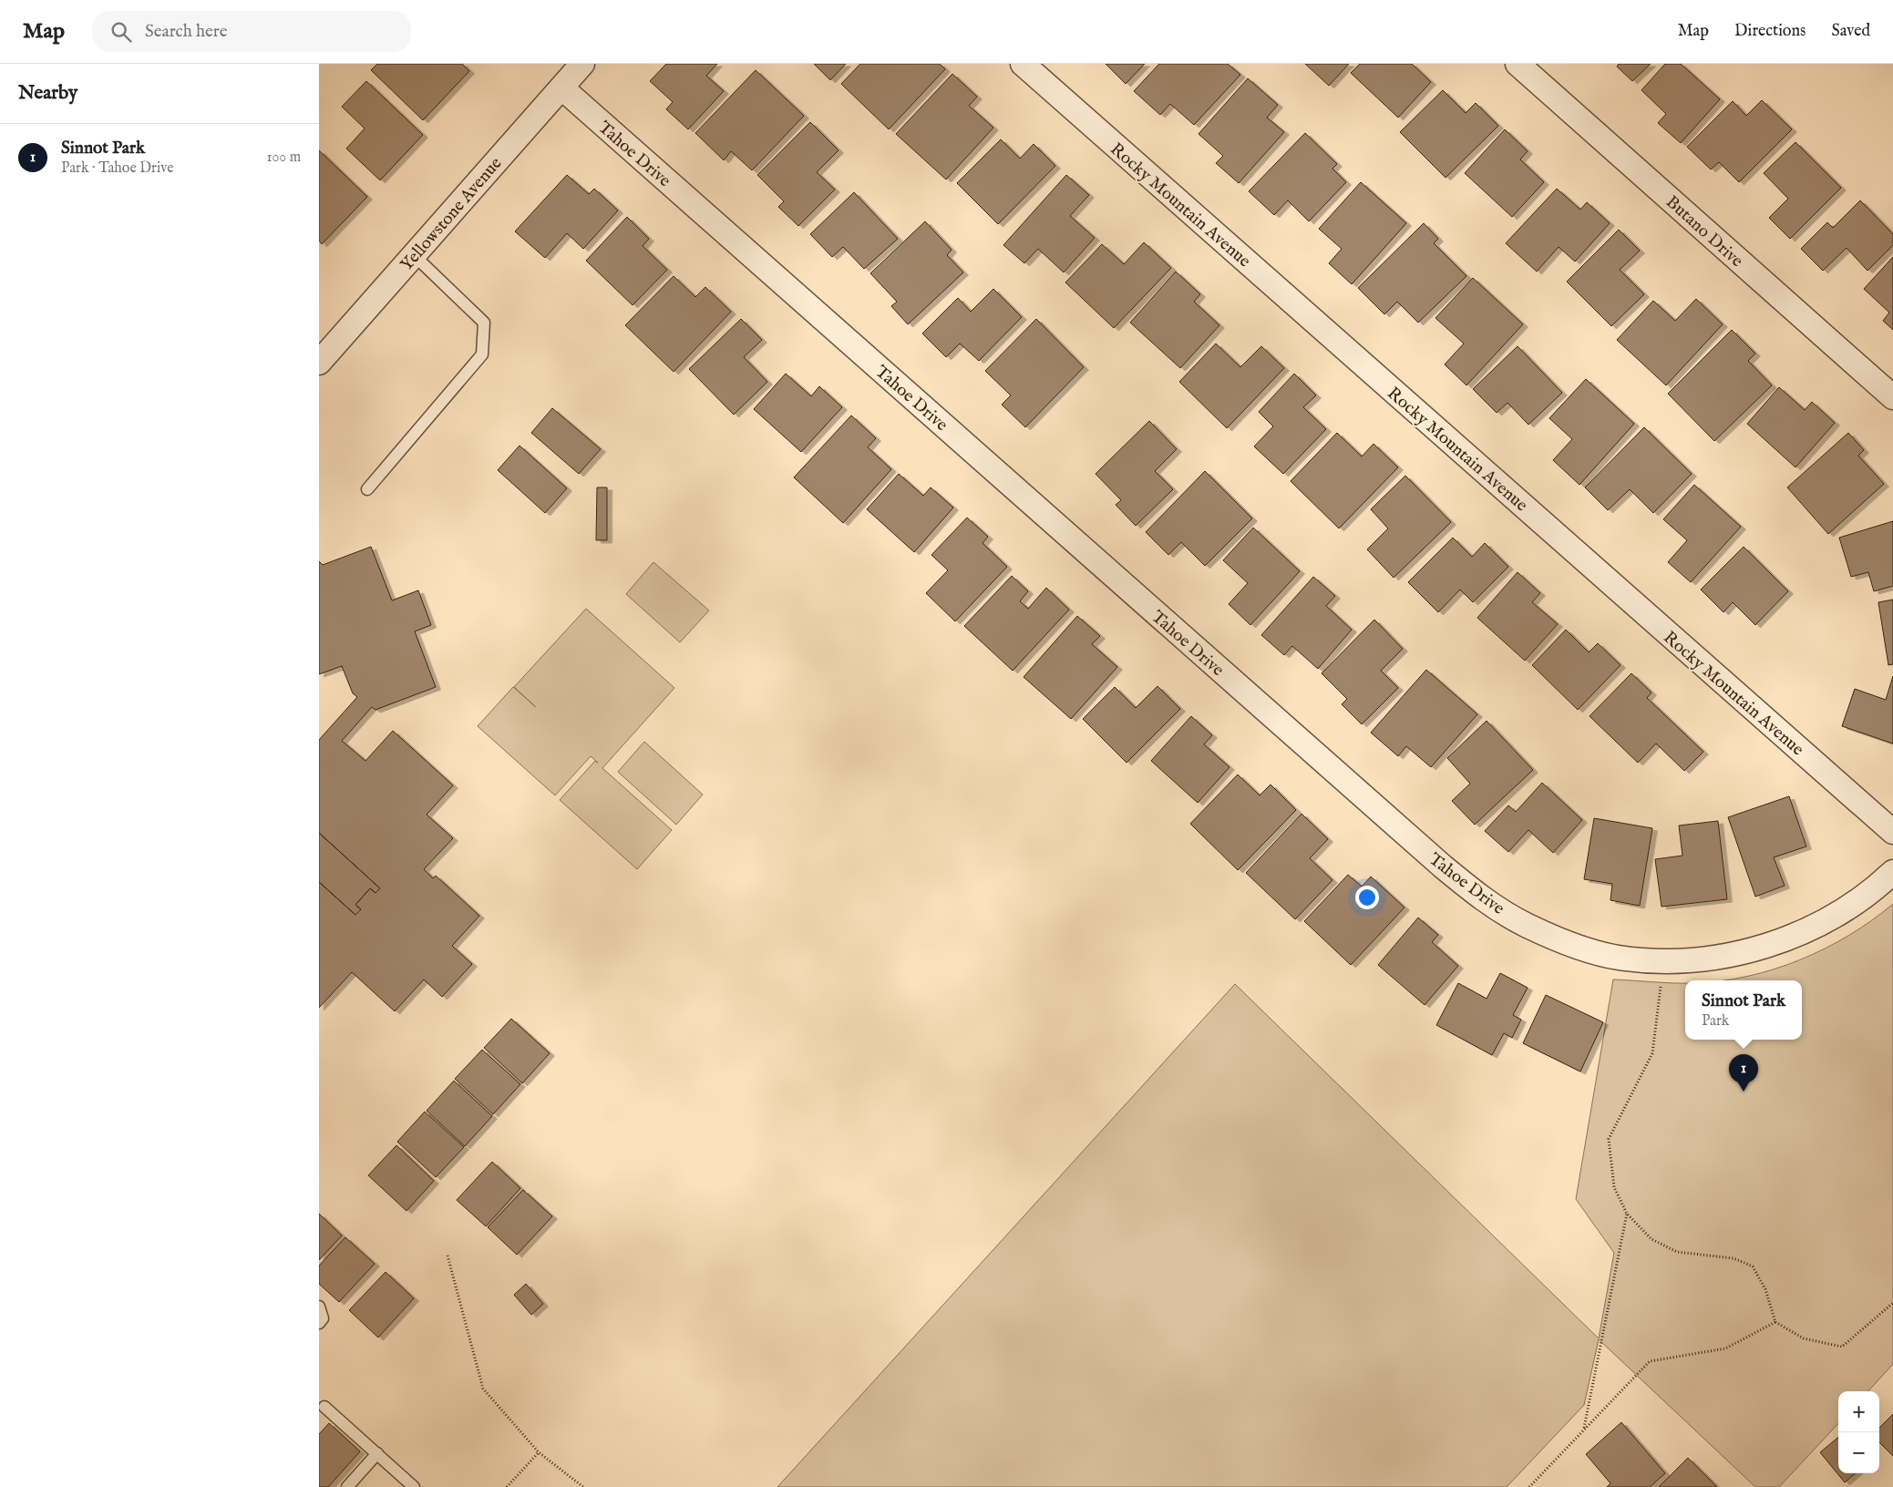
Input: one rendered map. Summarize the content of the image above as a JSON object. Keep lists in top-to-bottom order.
{
  "streets": {
    "street": [
      "Tahoe Drive",
      "Rocky Mountain Avenue",
      "Yellowstone Avenue",
      "Butano Drive"
    ]
  },
  "crossings": [
    ["Tahoe Drive", "Yellowstone Avenue"]
  ],
  "page": {
    "header": "Map",
    "search": "Search here",
    "nav": ["Map", "Directions", "Saved"],
    "heading": "Nearby",
    "list": [
      {
        "mark": "1",
        "name": "Sinnot Park",
        "note": "Park · Tahoe Drive",
        "value": "100 m"
      }
    ],
    "popup": ["Sinnot Park", "Park"],
    "pins": "1",
    "map_buttons": ["+", "−"]
  }
}
